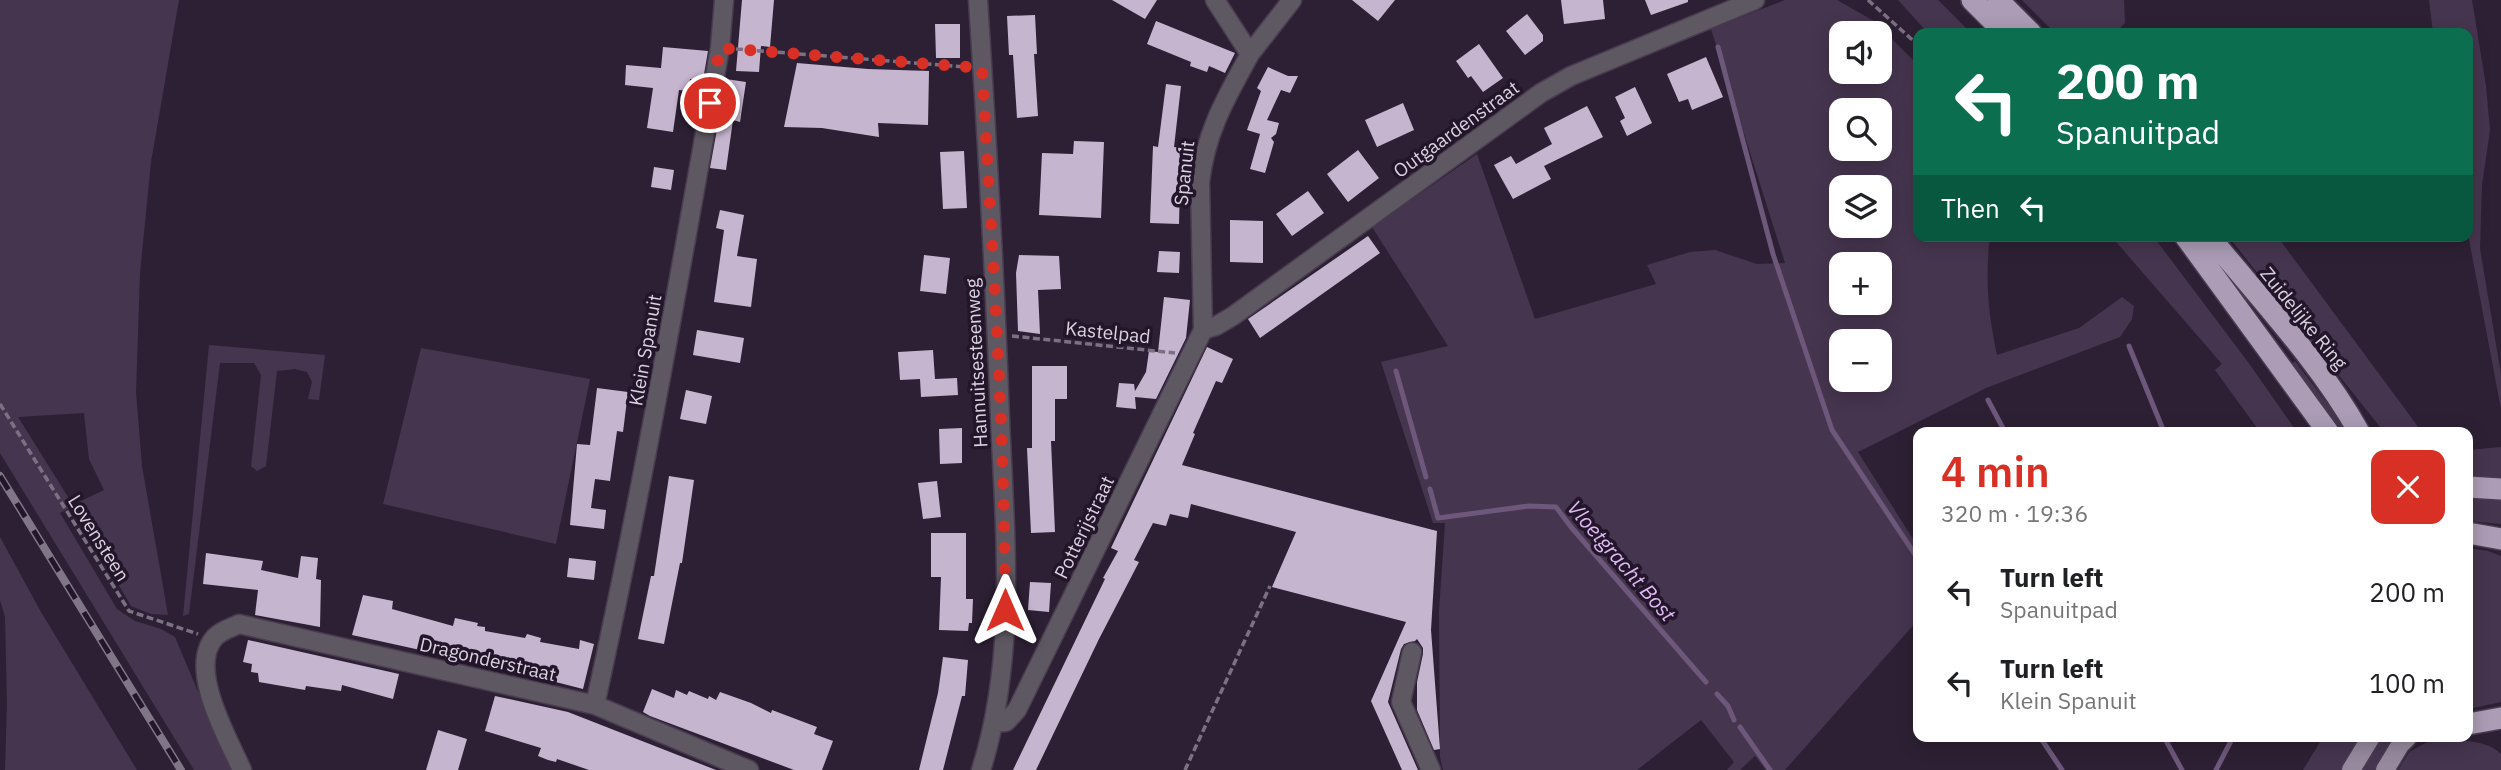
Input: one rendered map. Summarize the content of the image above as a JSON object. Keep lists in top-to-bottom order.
{
  "streets": {
    "highway": ["Zuidelijke Ring"],
    "street": [
      "Outgaardenstraat",
      "Spanuit",
      "Klein Spanuit",
      "Hannuitsesteenweg",
      "Potterijstraat",
      "Dragonderstraat"
    ],
    "path": ["Kastelpad", "Lovensteen"]
  },
  "crossings": [
    ["Outgaardenstraat", "Spanuit"],
    ["Outgaardenstraat", "Potterijstraat"],
    ["Spanuit", "Potterijstraat"],
    ["Kastelpad", "Potterijstraat"],
    ["Klein Spanuit", "Dragonderstraat"],
    ["Hannuitsesteenweg", "Potterijstraat"],
    ["Lovensteen", "Dragonderstraat"]
  ],
  "water": ["Vloetgracht Bost"],
  "page": {
    "map_buttons": ["+", "−"],
    "turn": ["200 m", "Spanuitpad"],
    "then": "Then",
    "heading": ["4 min", "320 m · 19:36"],
    "list": [
      {
        "name": "Turn left",
        "note": "Spanuitpad",
        "value": "200 m"
      },
      {
        "name": "Turn left",
        "note": "Klein Spanuit",
        "value": "100 m"
      }
    ]
  }
}
